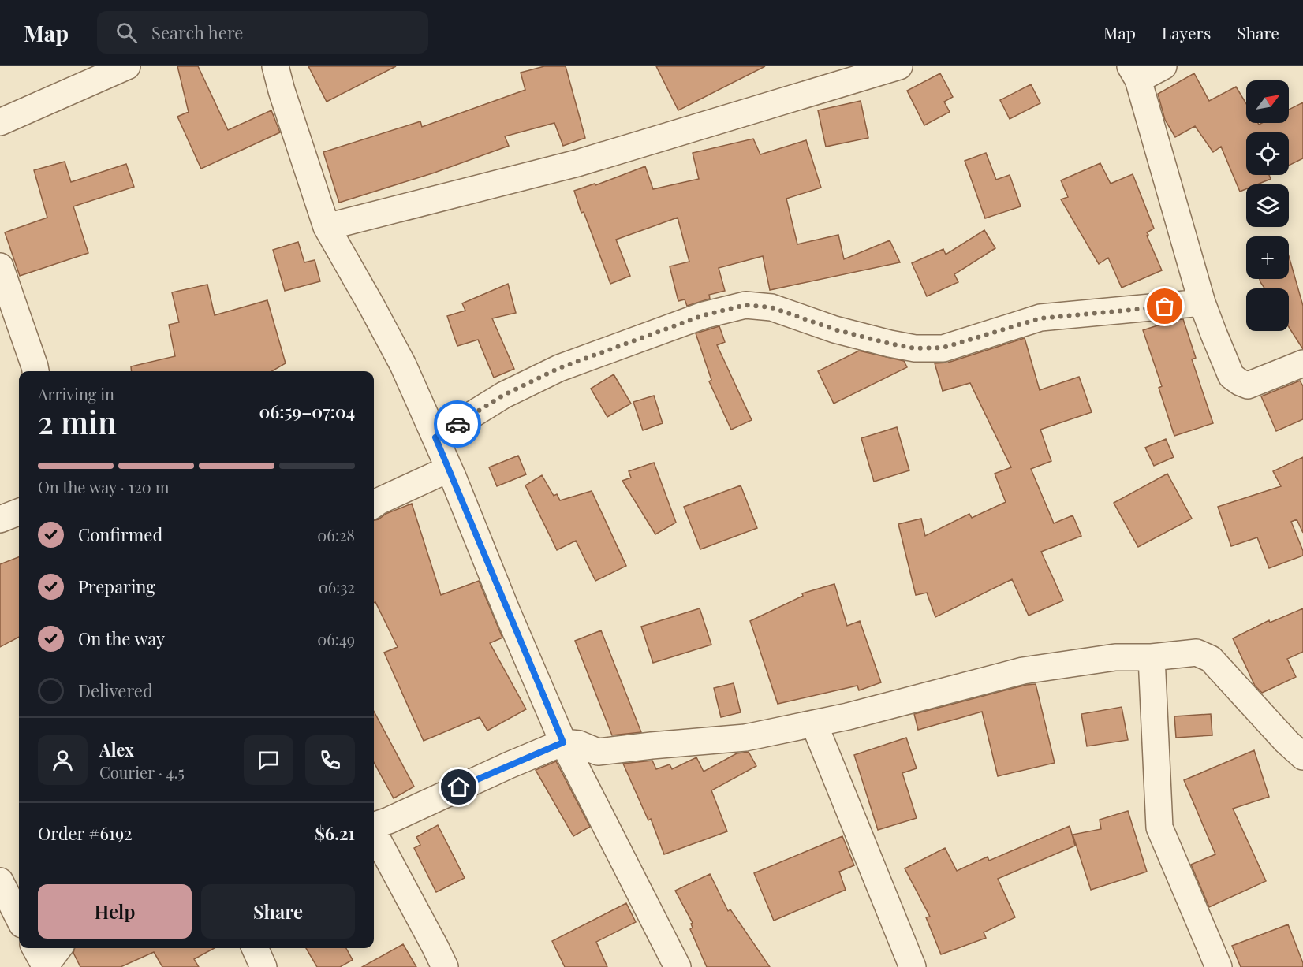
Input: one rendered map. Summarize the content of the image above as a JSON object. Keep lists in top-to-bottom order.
{
  "north": "top right",
  "page": {
    "header": "Map",
    "search": "Search here",
    "nav": ["Map", "Layers", "Share"],
    "map_buttons": ["+", "−"],
    "heading": ["2 min", "Arriving in", "06:59–07:04"],
    "panel": [
      "Alex",
      "Courier · 4.5",
      "Order #6192",
      "$6.21"
    ],
    "bar": "On the way · 120 m",
    "list": [
      ["Confirmed", "06:28"],
      ["Preparing", "06:32"],
      ["On the way", "06:49"],
      "Delivered"
    ],
    "buttons": ["Help", "Share"]
  }
}
